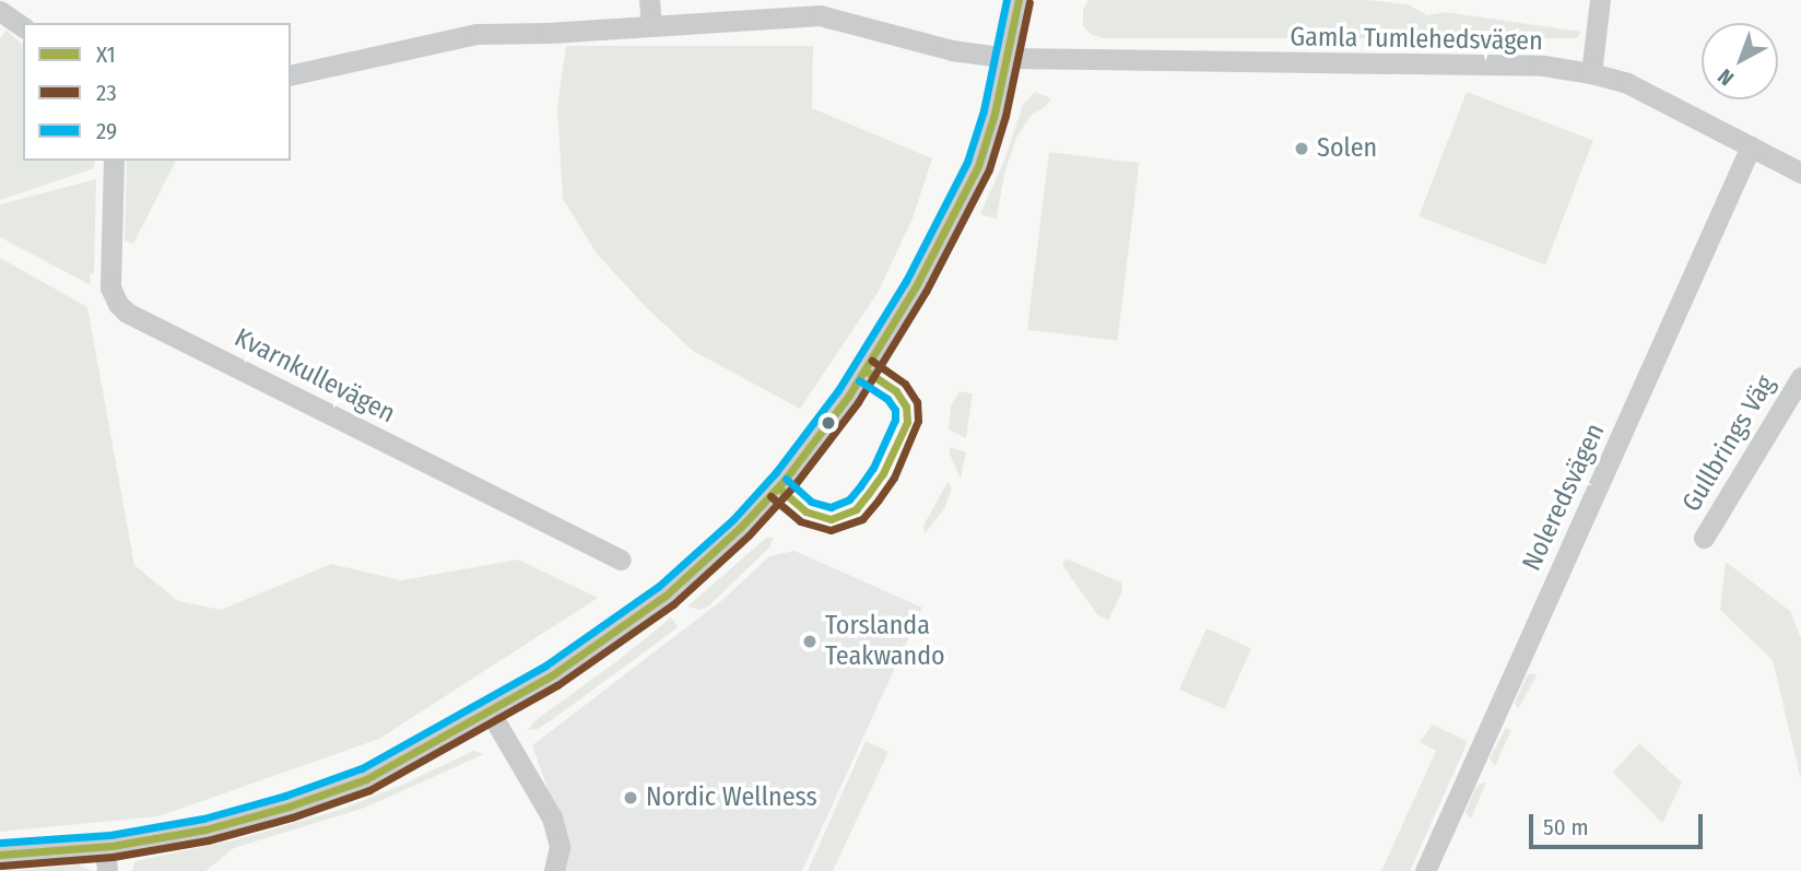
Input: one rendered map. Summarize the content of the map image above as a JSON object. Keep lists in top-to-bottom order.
{
  "streets": {
    "street": [
      "Gamla Tumlehedsvägen",
      "Kvarnkullevägen",
      "Gullbrings Väg",
      "Noleredsvägen"
    ]
  },
  "crossings": [
    ["Gamla Tumlehedsvägen", "Noleredsvägen"]
  ],
  "places": ["Solen", "Torslanda Teakwando", "Nordic Wellness"],
  "lines": ["transit line X1", "transit line 29", "transit line 23"],
  "legend": ["X1", "23", "29"],
  "scale_bar": "50 m",
  "north": "bottom left"
}
